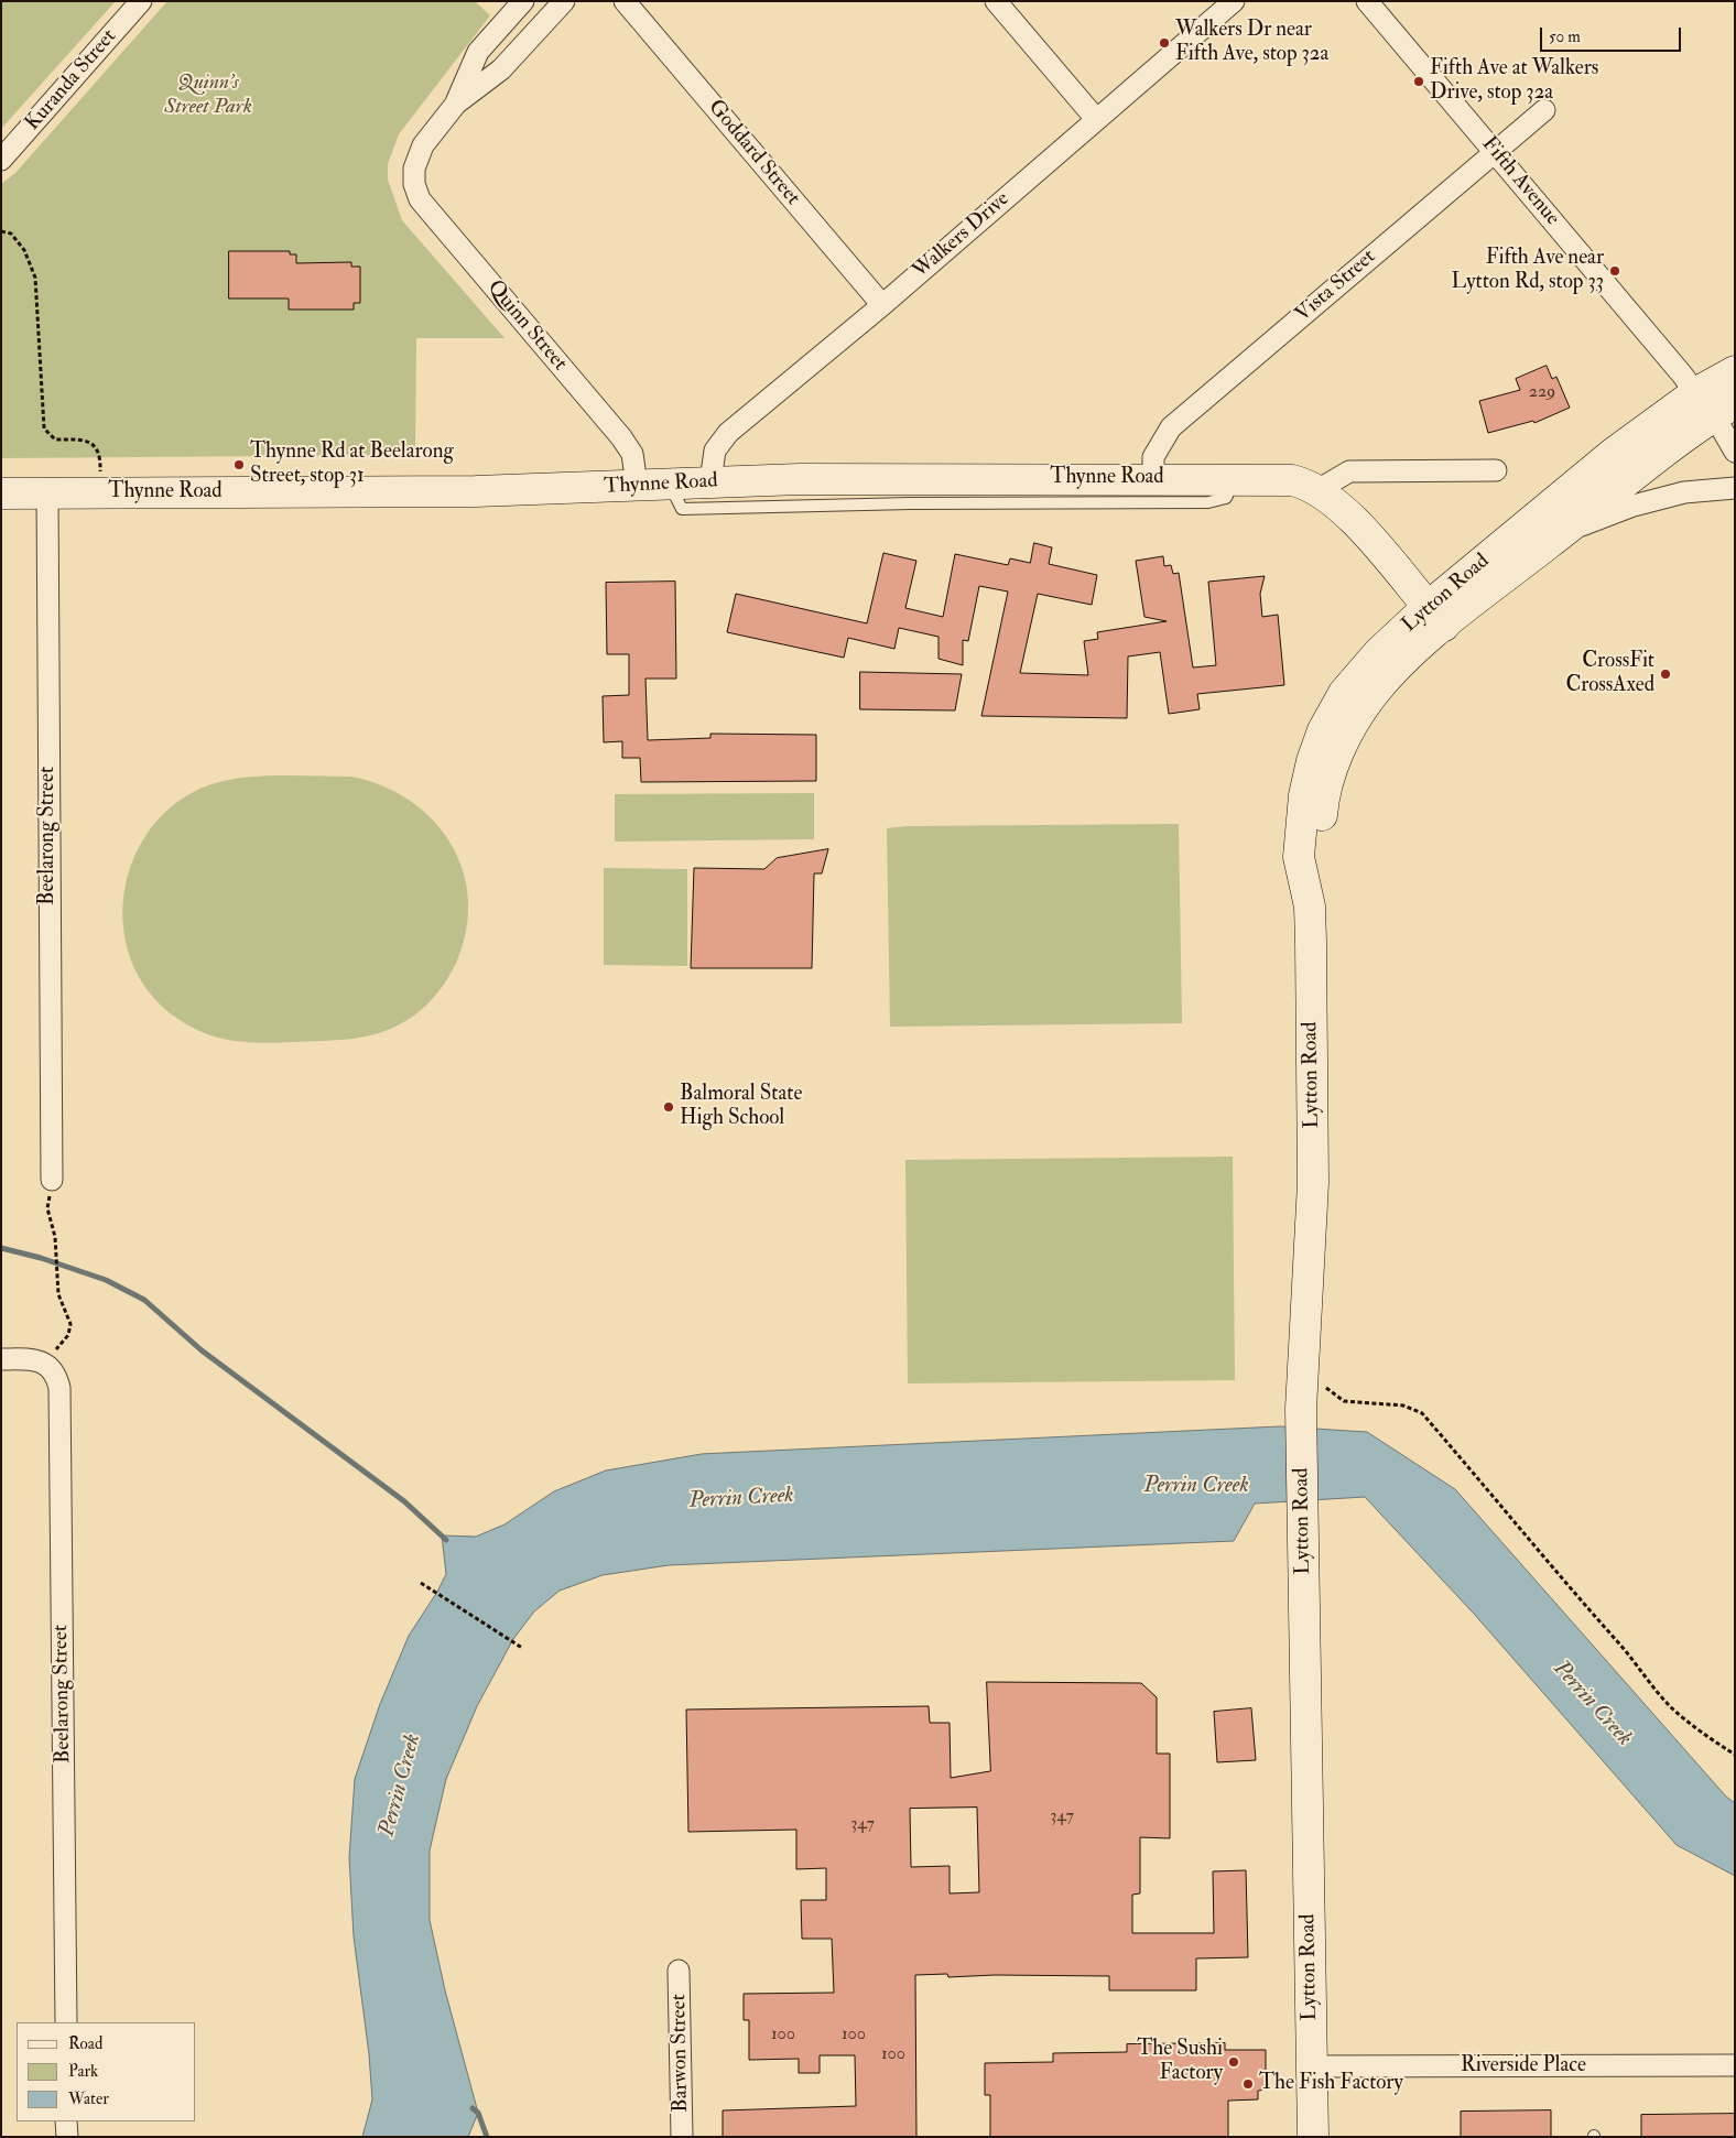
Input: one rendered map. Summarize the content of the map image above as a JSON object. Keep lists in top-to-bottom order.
{
  "streets": {
    "main road": ["Thynne Road", "Lytton Road"],
    "street": [
      "Kuranda Street",
      "Goddard Street",
      "Fifth Avenue",
      "Walkers Drive",
      "Vista Street",
      "Quinn Street",
      "Beelarong Street",
      "Barwon Street",
      "Riverside Place"
    ]
  },
  "crossings": [
    ["Goddard Street", "Walkers Drive"],
    ["Fifth Avenue", "Vista Street"],
    ["Fifth Avenue", "Lytton Road"],
    ["Walkers Drive", "Thynne Road"],
    ["Vista Street", "Thynne Road"],
    ["Quinn Street", "Thynne Road"],
    ["Thynne Road", "Lytton Road"],
    ["Thynne Road", "Beelarong Street"],
    ["Lytton Road", "Riverside Place"]
  ],
  "water": ["Perrin Creek"],
  "parks": ["Quinn's Street Park"],
  "places": [
    "Walkers Dr near Fifth Ave, stop 32a",
    "Fifth Ave at Walkers Drive, stop 32a",
    "Fifth Ave near Lytton Rd, stop 33",
    "Thynne Rd at Beelarong Street, stop 31",
    "CrossFit CrossAxed",
    "Balmoral State High School",
    "The Sushi Factory",
    "The Fish Factory"
  ],
  "house_numbers": [
    "229",
    "347",
    "347",
    "100",
    "100",
    "100"
  ],
  "legend": ["Road", "Park", "Water"],
  "scale_bar": "50 m"
}
